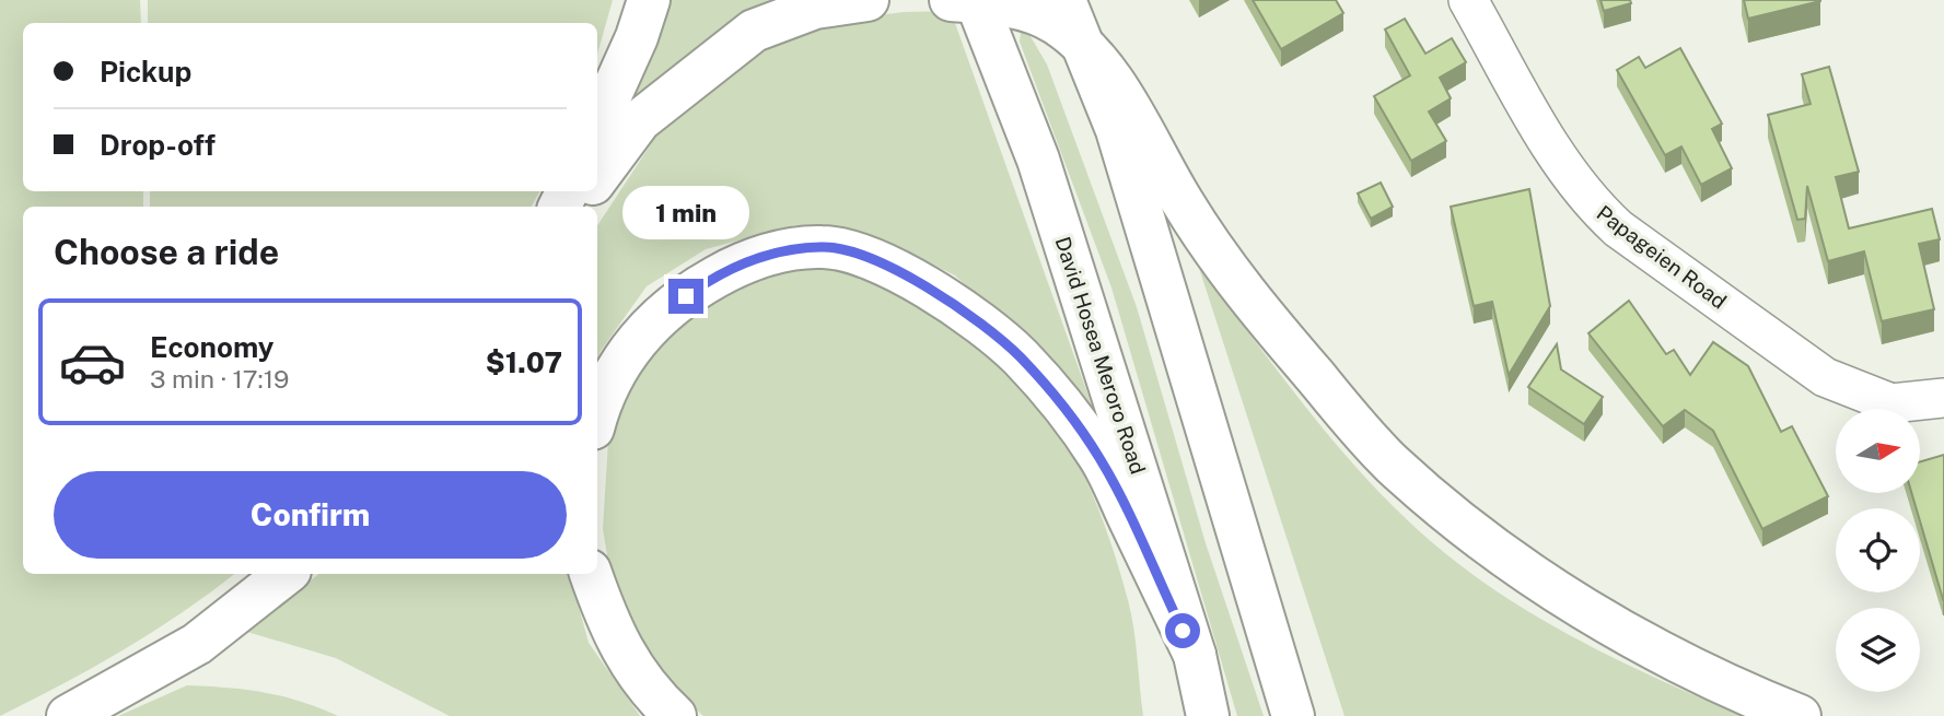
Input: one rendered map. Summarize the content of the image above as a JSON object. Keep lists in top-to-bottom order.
{
  "streets": {
    "main road": ["David Hosea Meroro Road"],
    "street": ["Papageien Road"]
  },
  "north": "right",
  "page": {
    "banner": ["Pickup", "Drop-off"],
    "bubble": "1 min",
    "heading": "Choose a ride",
    "list": [
      {
        "name": "Economy",
        "note": "3 min · 17:19",
        "value": "$1.07"
      }
    ],
    "buttons": "Confirm"
  }
}
